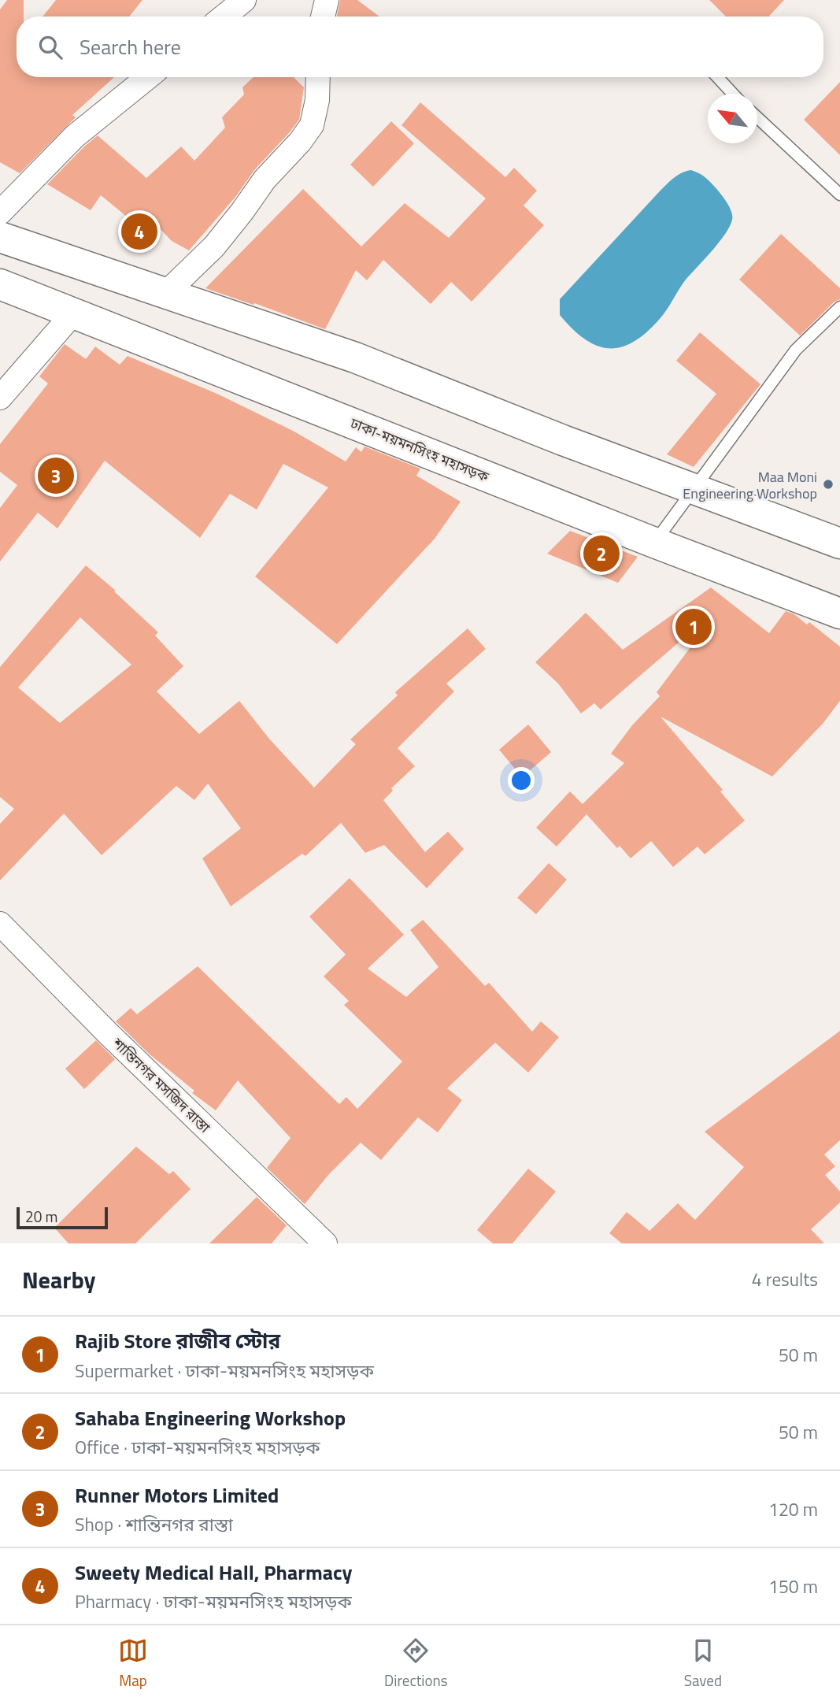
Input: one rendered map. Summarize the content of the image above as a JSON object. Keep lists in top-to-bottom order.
{
  "streets": {
    "main road": ["ঢাকা-ময়মনসিংহ মহাসড়ক"],
    "street": ["শান্তিনগর মসজিদ রাস্তা"]
  },
  "places": ["Maa Moni Engineering Workshop"],
  "scale_bar": "20 m",
  "north": "top left",
  "page": {
    "search": "Search here",
    "pins": [
      "4",
      "3",
      "2",
      "1"
    ],
    "scale": "20 m",
    "heading": ["Nearby", "4 results"],
    "list": [
      {
        "mark": "1",
        "name": "Rajib Store রাজীব স্টোর",
        "note": "Supermarket · ঢাকা-ময়মনসিংহ মহাসড়ক",
        "value": "50 m"
      },
      {
        "mark": "2",
        "name": "Sahaba Engineering Workshop",
        "note": "Office · ঢাকা-ময়মনসিংহ মহাসড়ক",
        "value": "50 m"
      },
      {
        "mark": "3",
        "name": "Runner Motors Limited",
        "note": "Shop · শান্তিনগর রাস্তা",
        "value": "120 m"
      },
      {
        "mark": "4",
        "name": "Sweety Medical Hall, Pharmacy",
        "note": "Pharmacy · ঢাকা-ময়মনসিংহ মহাসড়ক",
        "value": "150 m"
      }
    ],
    "nav": ["Map", "Directions", "Saved"]
  }
}
